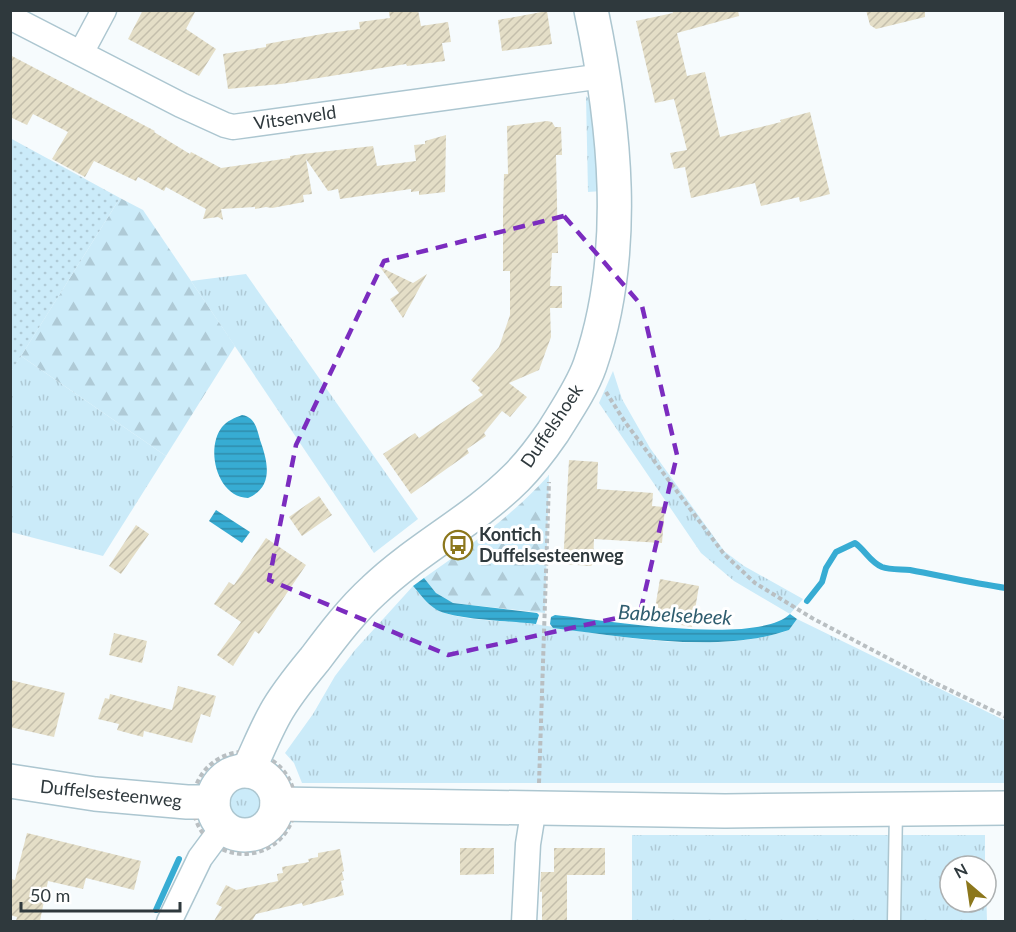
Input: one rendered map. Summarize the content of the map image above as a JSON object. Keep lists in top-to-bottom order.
{
  "streets": {
    "street": ["Vitsenveld", "Duffelshoek", "Duffelsesteenweg"]
  },
  "crossings": [
    ["Vitsenveld", "Duffelshoek"],
    ["Duffelshoek", "Duffelsesteenweg"]
  ],
  "water": ["Babbelsebeek"],
  "places": {
    "bus stop": ["Kontich Duffelsesteenweg"]
  },
  "scale_bar": "50 m",
  "north": "top left"
}
